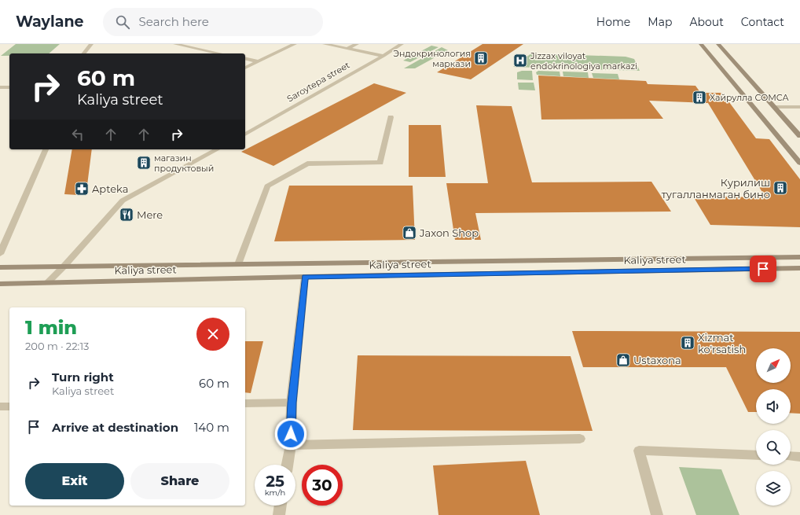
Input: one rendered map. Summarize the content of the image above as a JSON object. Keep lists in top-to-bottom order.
{
  "streets": {
    "main road": ["Kaliya street"],
    "street": ["Saroytepa street"]
  },
  "places": {
    "building": [
      "Эндокринология маркази",
      "Хайрулла СОМСА",
      "магазин продуктовый",
      "Курилиш тугалланмаган бино",
      "Xizmat ko'rsatish"
    ],
    "hospital": ["Jizzax viloyat endokrinologiya markazi"],
    "pharmacy": ["Apteka"],
    "restaurant": ["Mere"],
    "shop": ["Jaxon Shop", "Ustaxona"]
  },
  "north": "top right",
  "page": {
    "header": "Waylane",
    "search": "Search here",
    "nav": [
      "Home",
      "Map",
      "About",
      "Contact"
    ],
    "turn": ["60 m", "Kaliya street"],
    "heading": ["1 min", "200 m · 22:13"],
    "list": [
      {
        "name": "Turn right",
        "note": "Kaliya street",
        "value": "60 m"
      },
      {
        "name": "Arrive at destination",
        "value": "140 m"
      }
    ],
    "buttons": ["Exit", "Share"],
    "speed": "25 km/h",
    "limit": "30"
  }
}
